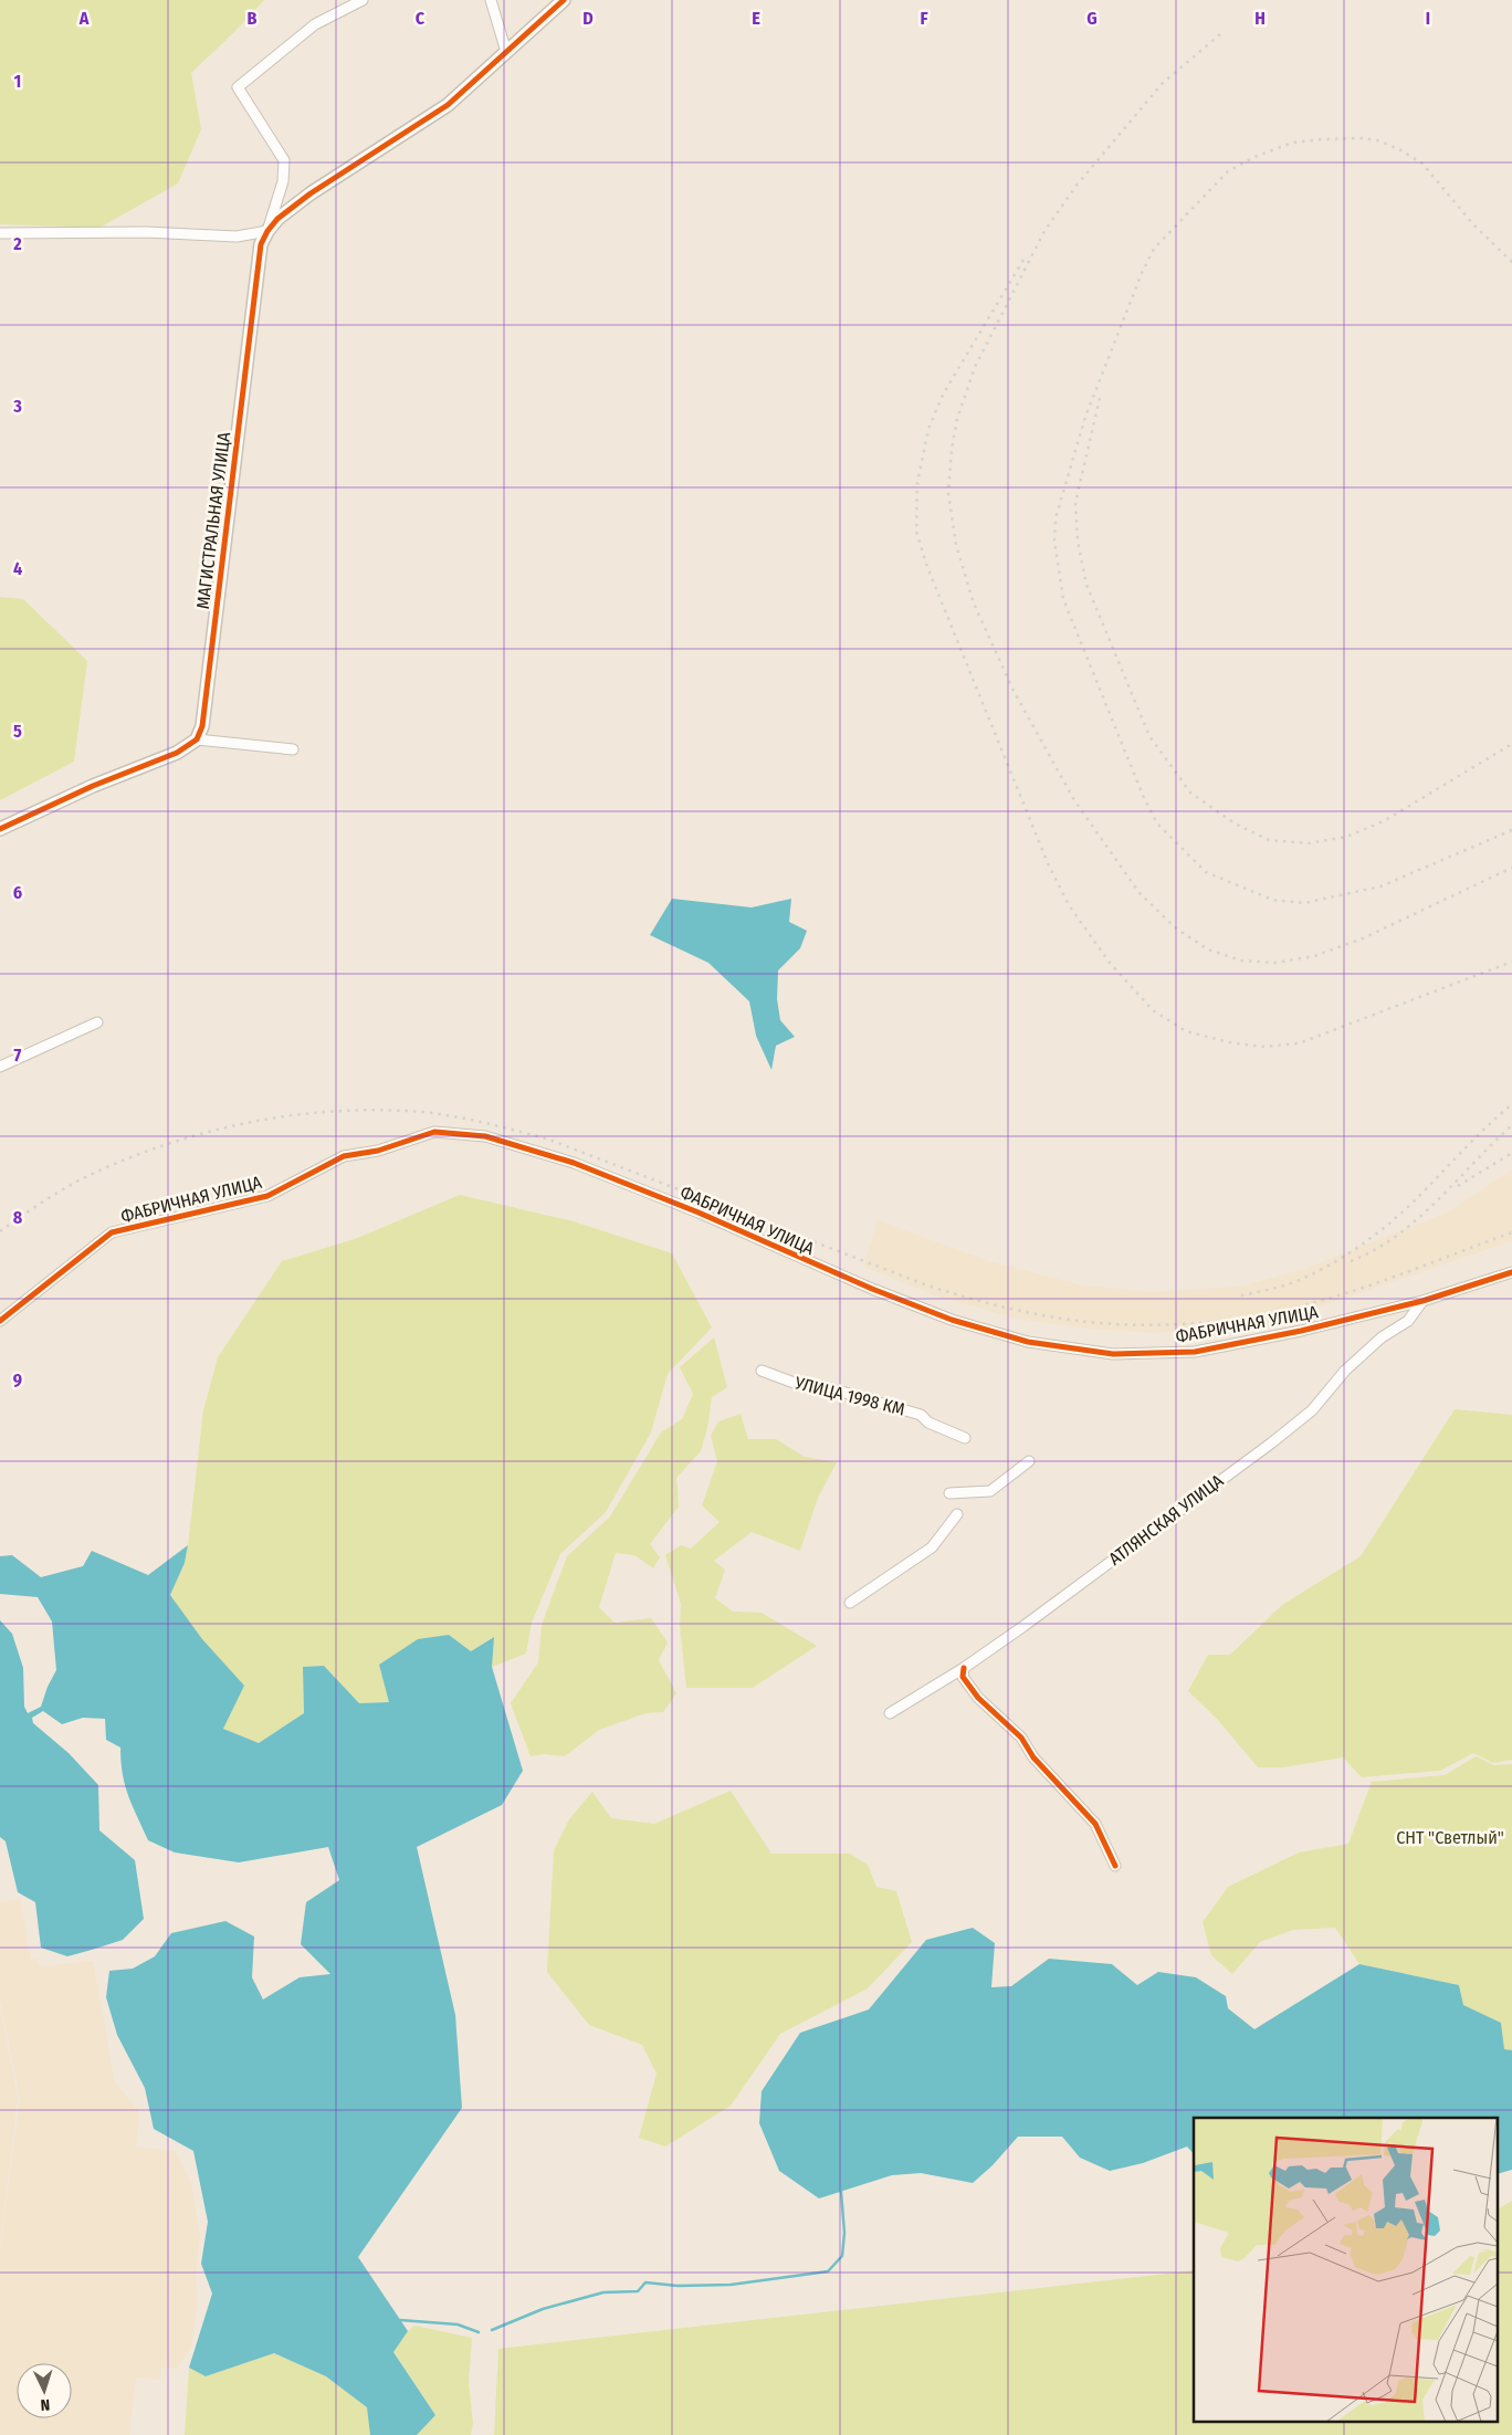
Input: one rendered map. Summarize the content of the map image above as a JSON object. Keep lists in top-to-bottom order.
{
  "streets": {
    "street": [
      "МАГИСТРАЛЬНАЯ УЛИЦА",
      "ФАБРИЧНАЯ УЛИЦА",
      "УЛИЦА 1998 КМ",
      "АТЛЯНСКАЯ УЛИЦА"
    ]
  },
  "crossings": [
    ["ФАБРИЧНАЯ УЛИЦА", "АТЛЯНСКАЯ УЛИЦА"]
  ],
  "parks": ["СНТ \"Светлый\""],
  "north": "bottom",
  "grid": {
    "columns": [
      "A",
      "B",
      "C",
      "D",
      "E",
      "F",
      "G",
      "H",
      "I"
    ],
    "rows": [
      "1",
      "2",
      "3",
      "4",
      "5",
      "6",
      "7",
      "8",
      "9"
    ]
  }
}
